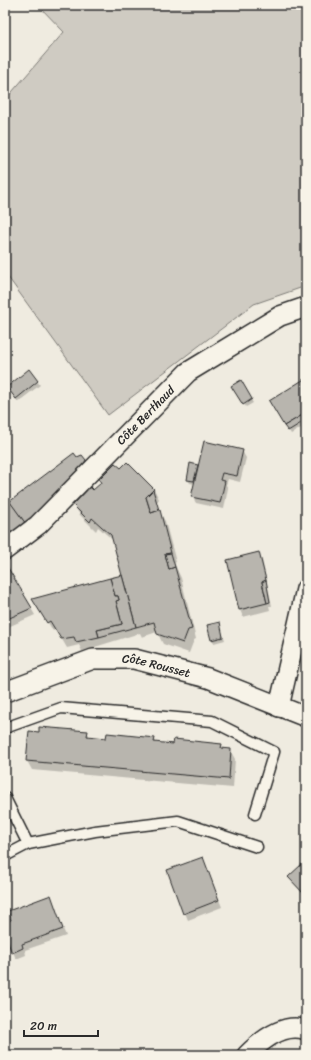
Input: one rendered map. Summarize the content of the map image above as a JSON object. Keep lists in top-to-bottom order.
{
  "streets": {
    "street": ["Côte Berthaud", "Côte Rousset"]
  },
  "scale_bar": "20 m"
}
